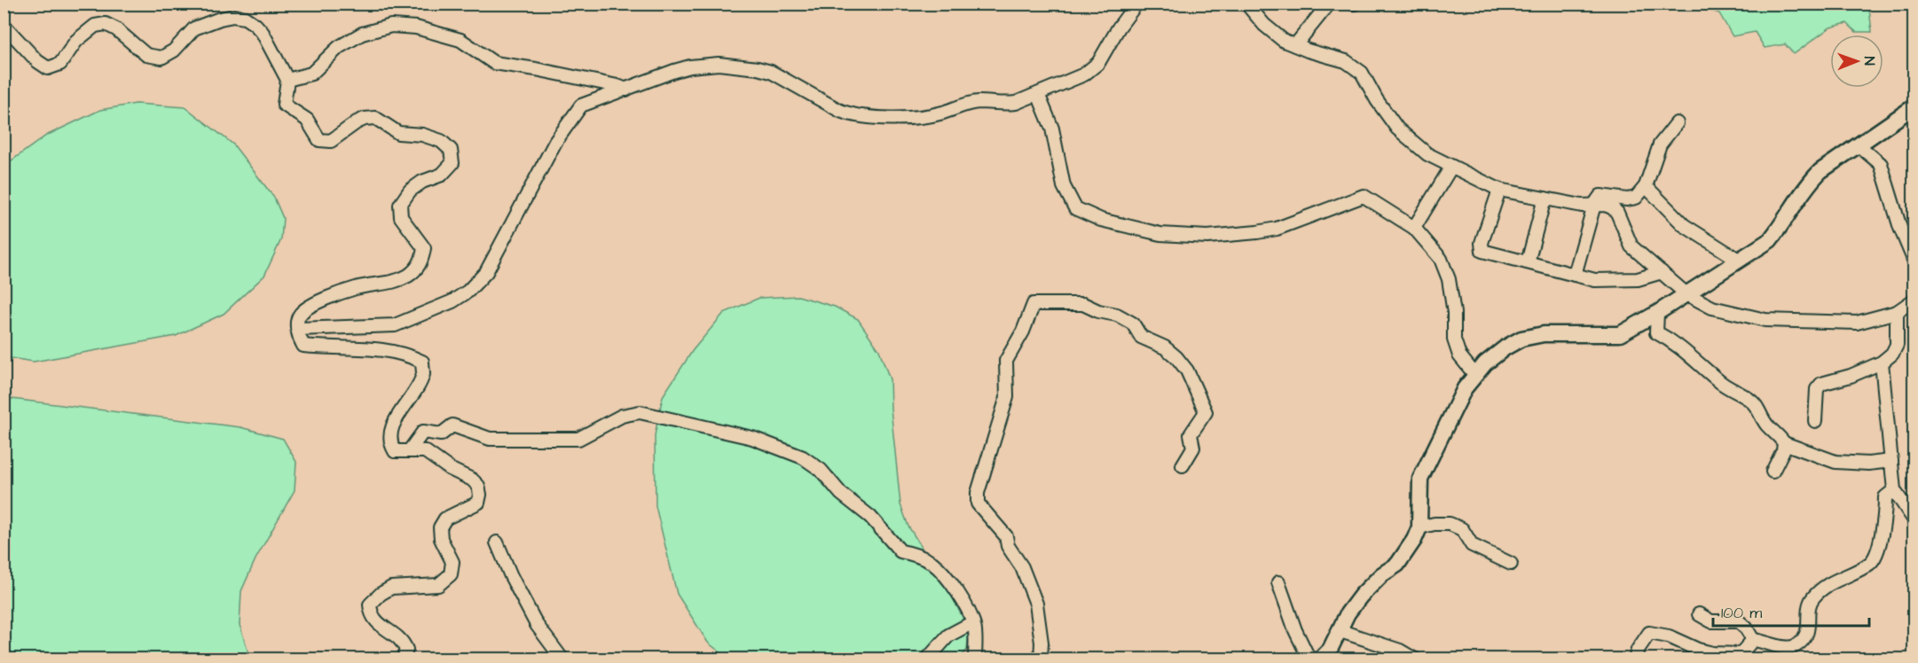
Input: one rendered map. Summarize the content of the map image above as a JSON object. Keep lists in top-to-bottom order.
{
  "scale_bar": "100 m",
  "north": "right"
}
